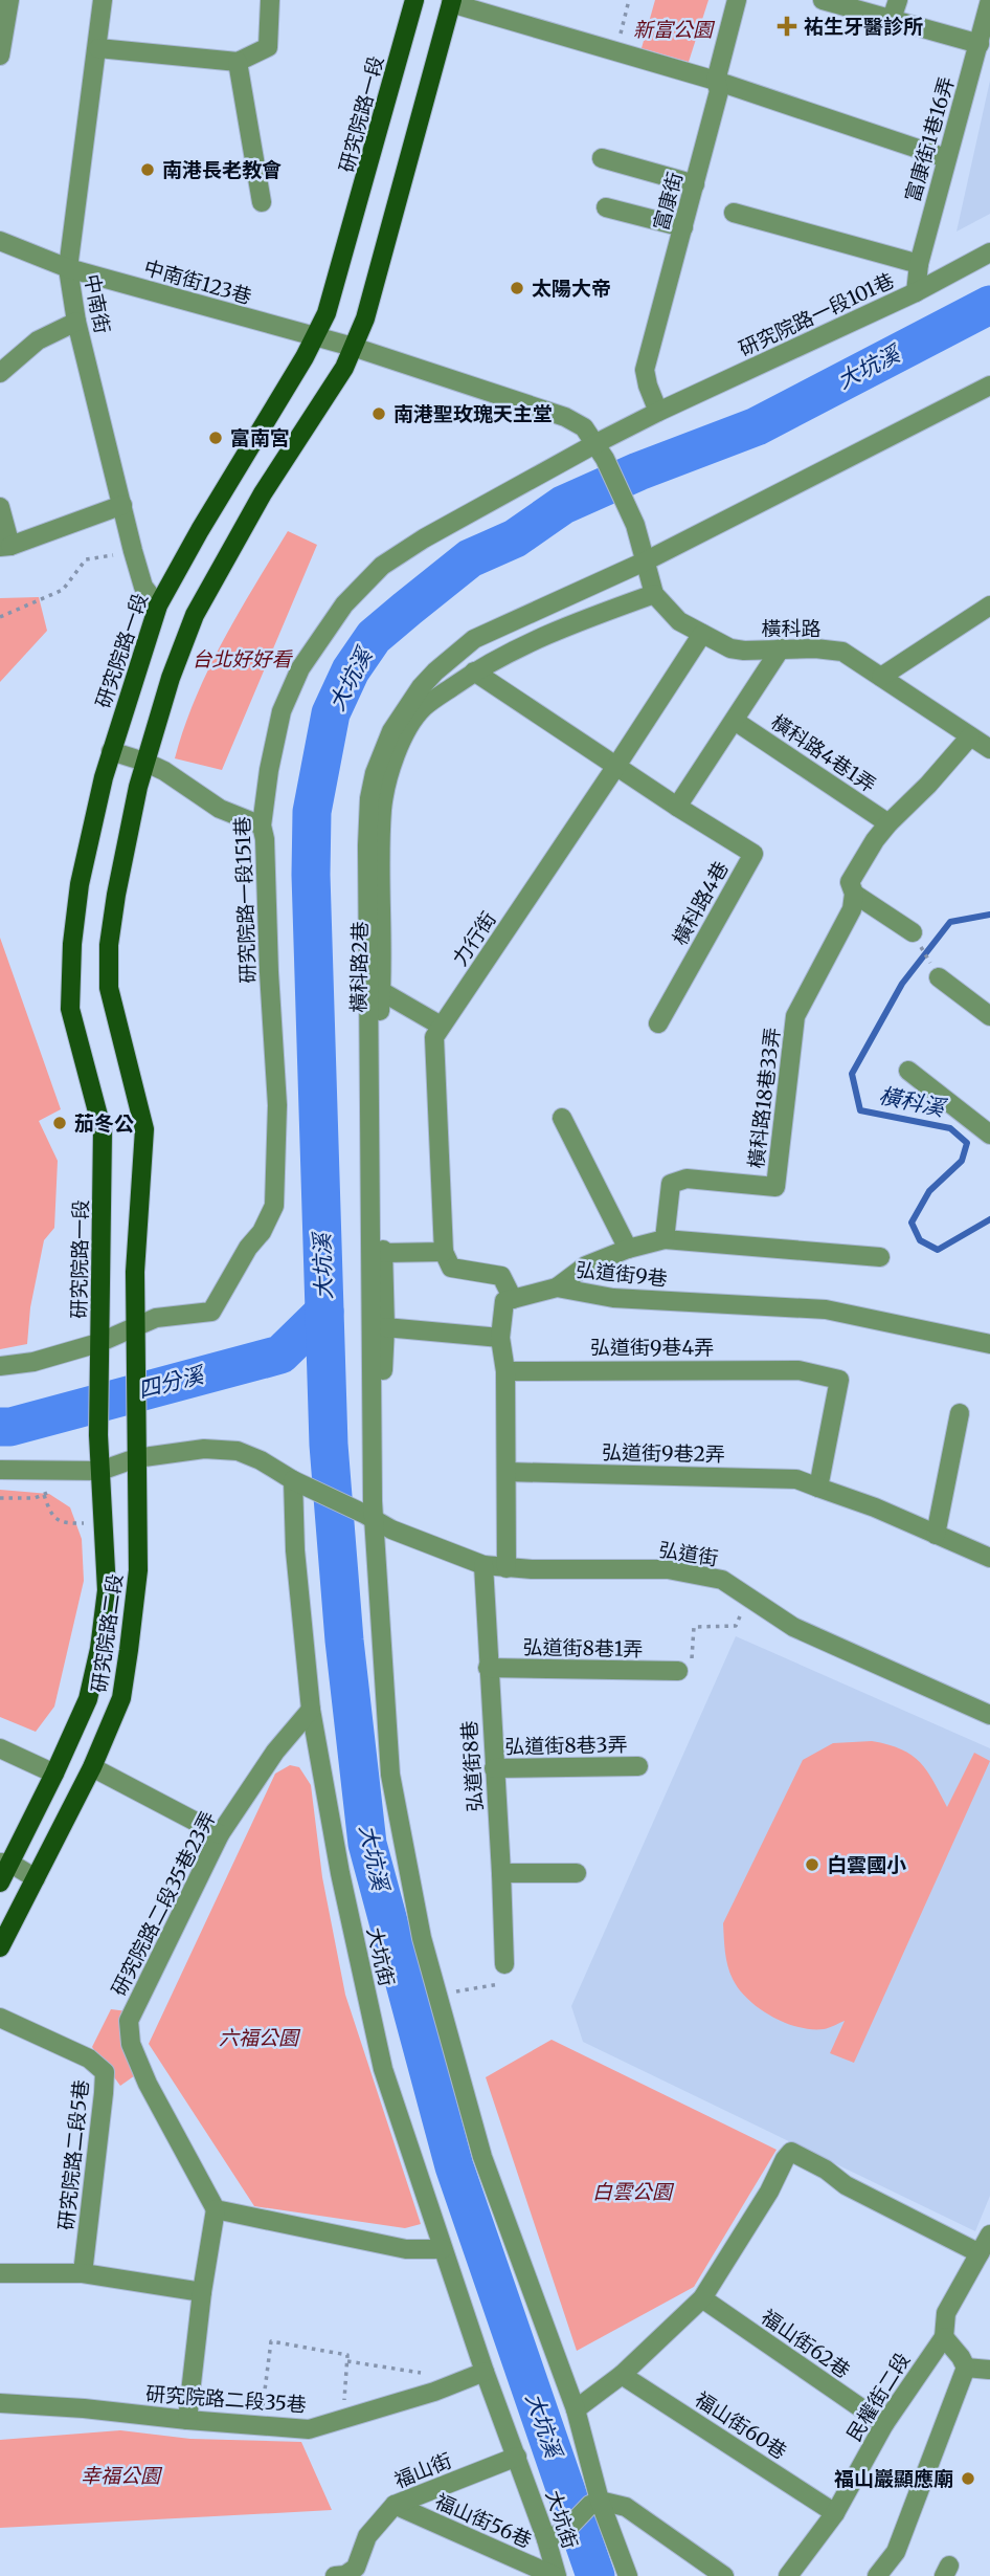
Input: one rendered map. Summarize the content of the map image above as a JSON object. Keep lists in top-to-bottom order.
{
  "streets": {
    "main road": ["研究院路一段", "研究院路二段"],
    "street": [
      "富康街1巷16弄",
      "富康街",
      "中南街123巷",
      "中南街",
      "研究院路一段101巷",
      "橫科路",
      "橫科路4巷1弄",
      "研究院路一段151巷",
      "橫科路4巷",
      "力行街",
      "橫科路2巷",
      "橫科路18巷33弄",
      "弘道街9巷",
      "弘道街9巷4弄",
      "弘道街9巷2弄",
      "弘道街",
      "弘道街8巷1弄",
      "弘道街8巷3弄",
      "弘道街8巷",
      "研究院路二段35巷23弄",
      "大坑街",
      "研究院路二段5巷",
      "福山街62巷",
      "民權街二段",
      "研究院路二段35巷",
      "福山街60巷",
      "福山街",
      "福山街56巷"
    ]
  },
  "crossings": [
    ["研究院路一段", "中南街123巷"],
    ["研究院路一段", "中南街"],
    ["研究院路一段", "研究院路一段151巷"],
    ["研究院路一段", "研究院路二段"],
    ["富康街1巷16弄", "研究院路一段101巷"],
    ["富康街", "研究院路一段101巷"],
    ["富康街", "研究院路一段151巷"],
    ["中南街123巷", "中南街"],
    ["研究院路一段101巷", "研究院路一段151巷"],
    ["橫科路", "力行街"],
    ["橫科路", "橫科路2巷"],
    ["研究院路一段151巷", "研究院路二段"],
    ["弘道街9巷4弄", "弘道街9巷2弄"],
    ["弘道街", "弘道街8巷"],
    ["弘道街", "大坑街"],
    ["弘道街8巷1弄", "弘道街8巷"],
    ["弘道街8巷3弄", "弘道街8巷"],
    ["研究院路二段35巷23弄", "大坑街"],
    ["大坑街", "研究院路二段35巷"],
    ["大坑街", "福山街"],
    ["大坑街", "福山街56巷"],
    ["福山街62巷", "民權街二段"],
    ["民權街二段", "福山街60巷"],
    ["福山街", "福山街56巷"]
  ],
  "water": ["大坑溪", "橫科溪", "四分溪"],
  "parks": [
    "新富公園",
    "台北好好看",
    "六福公園",
    "白雲公園",
    "幸福公園"
  ],
  "places": {
    "health": ["祐生牙醫診所"],
    "other": [
      "南港長老教會",
      "太陽大帝",
      "南港聖玫瑰天主堂",
      "富南宮",
      "茄冬公",
      "白雲國小",
      "福山巖顯應廟"
    ]
  }
}
